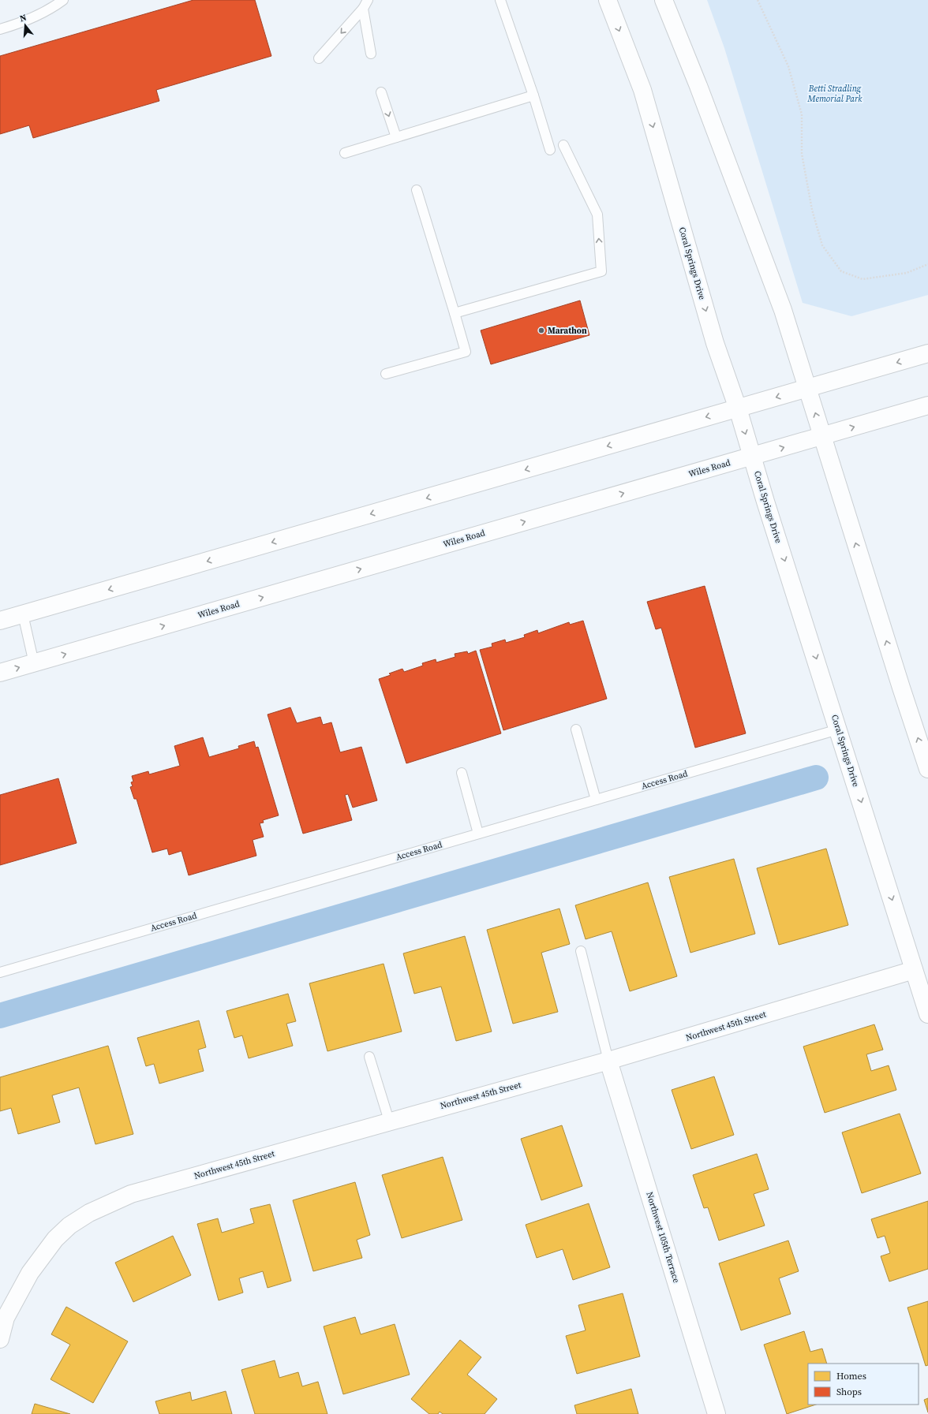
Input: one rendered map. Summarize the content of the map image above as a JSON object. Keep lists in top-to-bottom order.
{
  "streets": {
    "main road": [
      "Coral Springs Drive",
      "Wiles Road",
      "Northwest 45th Street",
      "Northwest 105th Terrace"
    ],
    "lane": ["Access Road"]
  },
  "crossings": [
    ["Coral Springs Drive", "Wiles Road"],
    ["Coral Springs Drive", "Access Road"],
    ["Coral Springs Drive", "Northwest 45th Street"],
    ["Northwest 45th Street", "Northwest 105th Terrace"]
  ],
  "parks": ["Betti Stradling Memorial Park"],
  "places": ["Marathon"],
  "legend": ["Homes", "Shops"],
  "north": "top"
}
